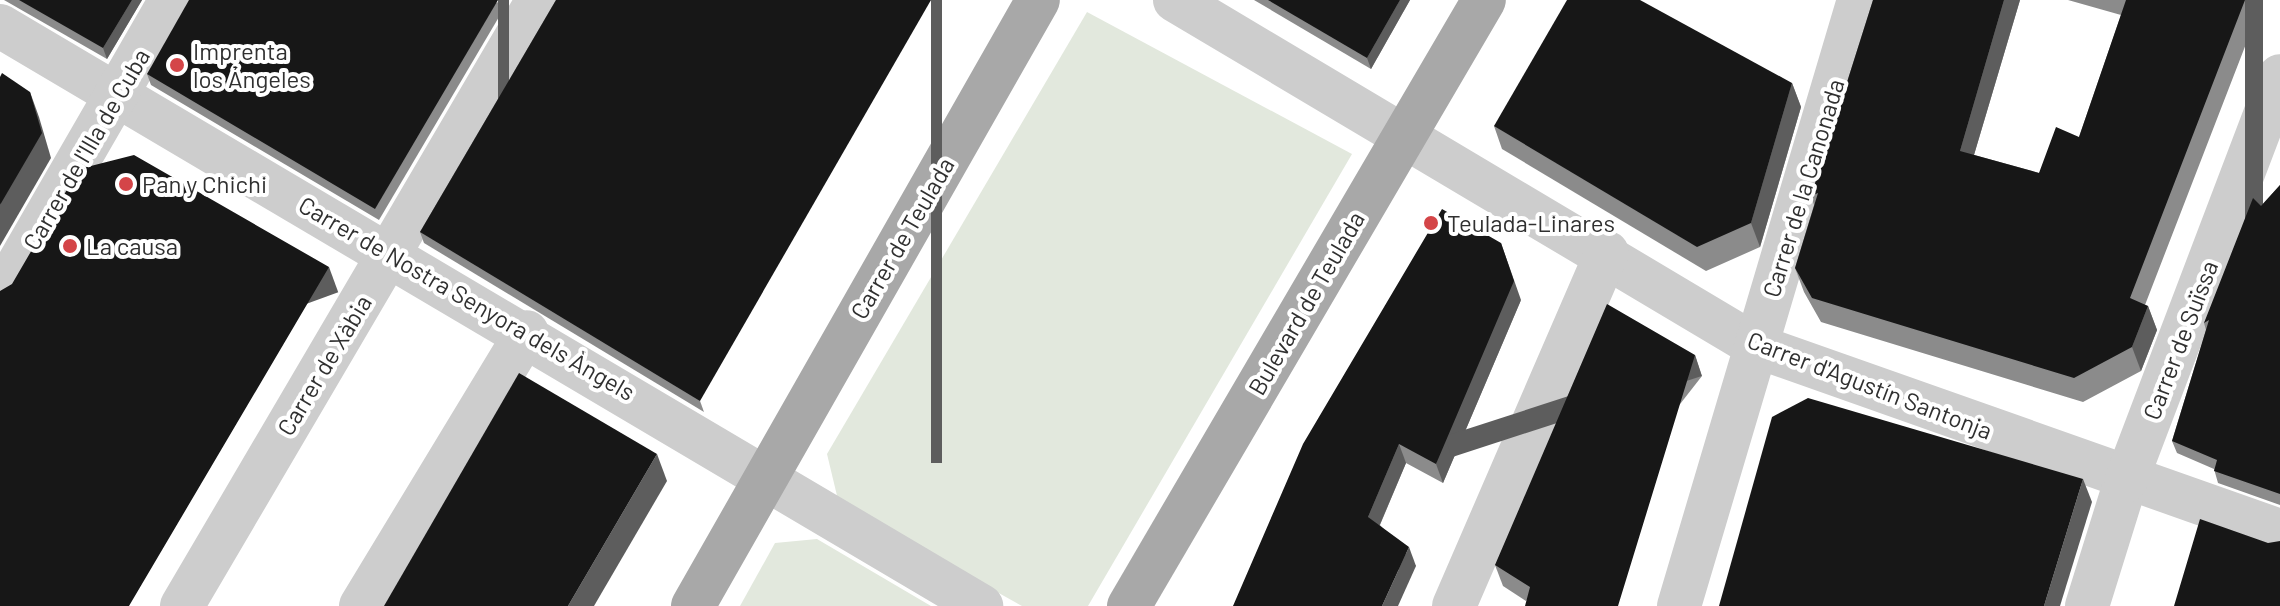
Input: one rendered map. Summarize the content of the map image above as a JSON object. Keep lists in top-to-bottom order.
{
  "streets": {
    "main road": ["Carrer de Teulada", "Bulevard de Teulada"],
    "street": [
      "Carrer de l'Illa de Cuba",
      "Carrer de la Canonada",
      "Carrer de Nostra Senyora dels Àngels",
      "Carrer de Suïssa",
      "Carrer de Xàbia",
      "Carrer d'Agustín Santonja"
    ]
  },
  "crossings": [
    ["Carrer de l'Illa de Cuba", "Carrer de Nostra Senyora dels Àngels"],
    ["Carrer de la Canonada", "Carrer d'Agustín Santonja"],
    ["Carrer de Teulada", "Carrer de Nostra Senyora dels Àngels"],
    ["Carrer de Nostra Senyora dels Àngels", "Carrer de Xàbia"],
    ["Bulevard de Teulada", "Carrer d'Agustín Santonja"],
    ["Carrer de Suïssa", "Carrer d'Agustín Santonja"]
  ],
  "places": [
    "Imprenta los Ángeles",
    "Pan y Chichi",
    "Teulada-Linares",
    "La causa"
  ]
}
